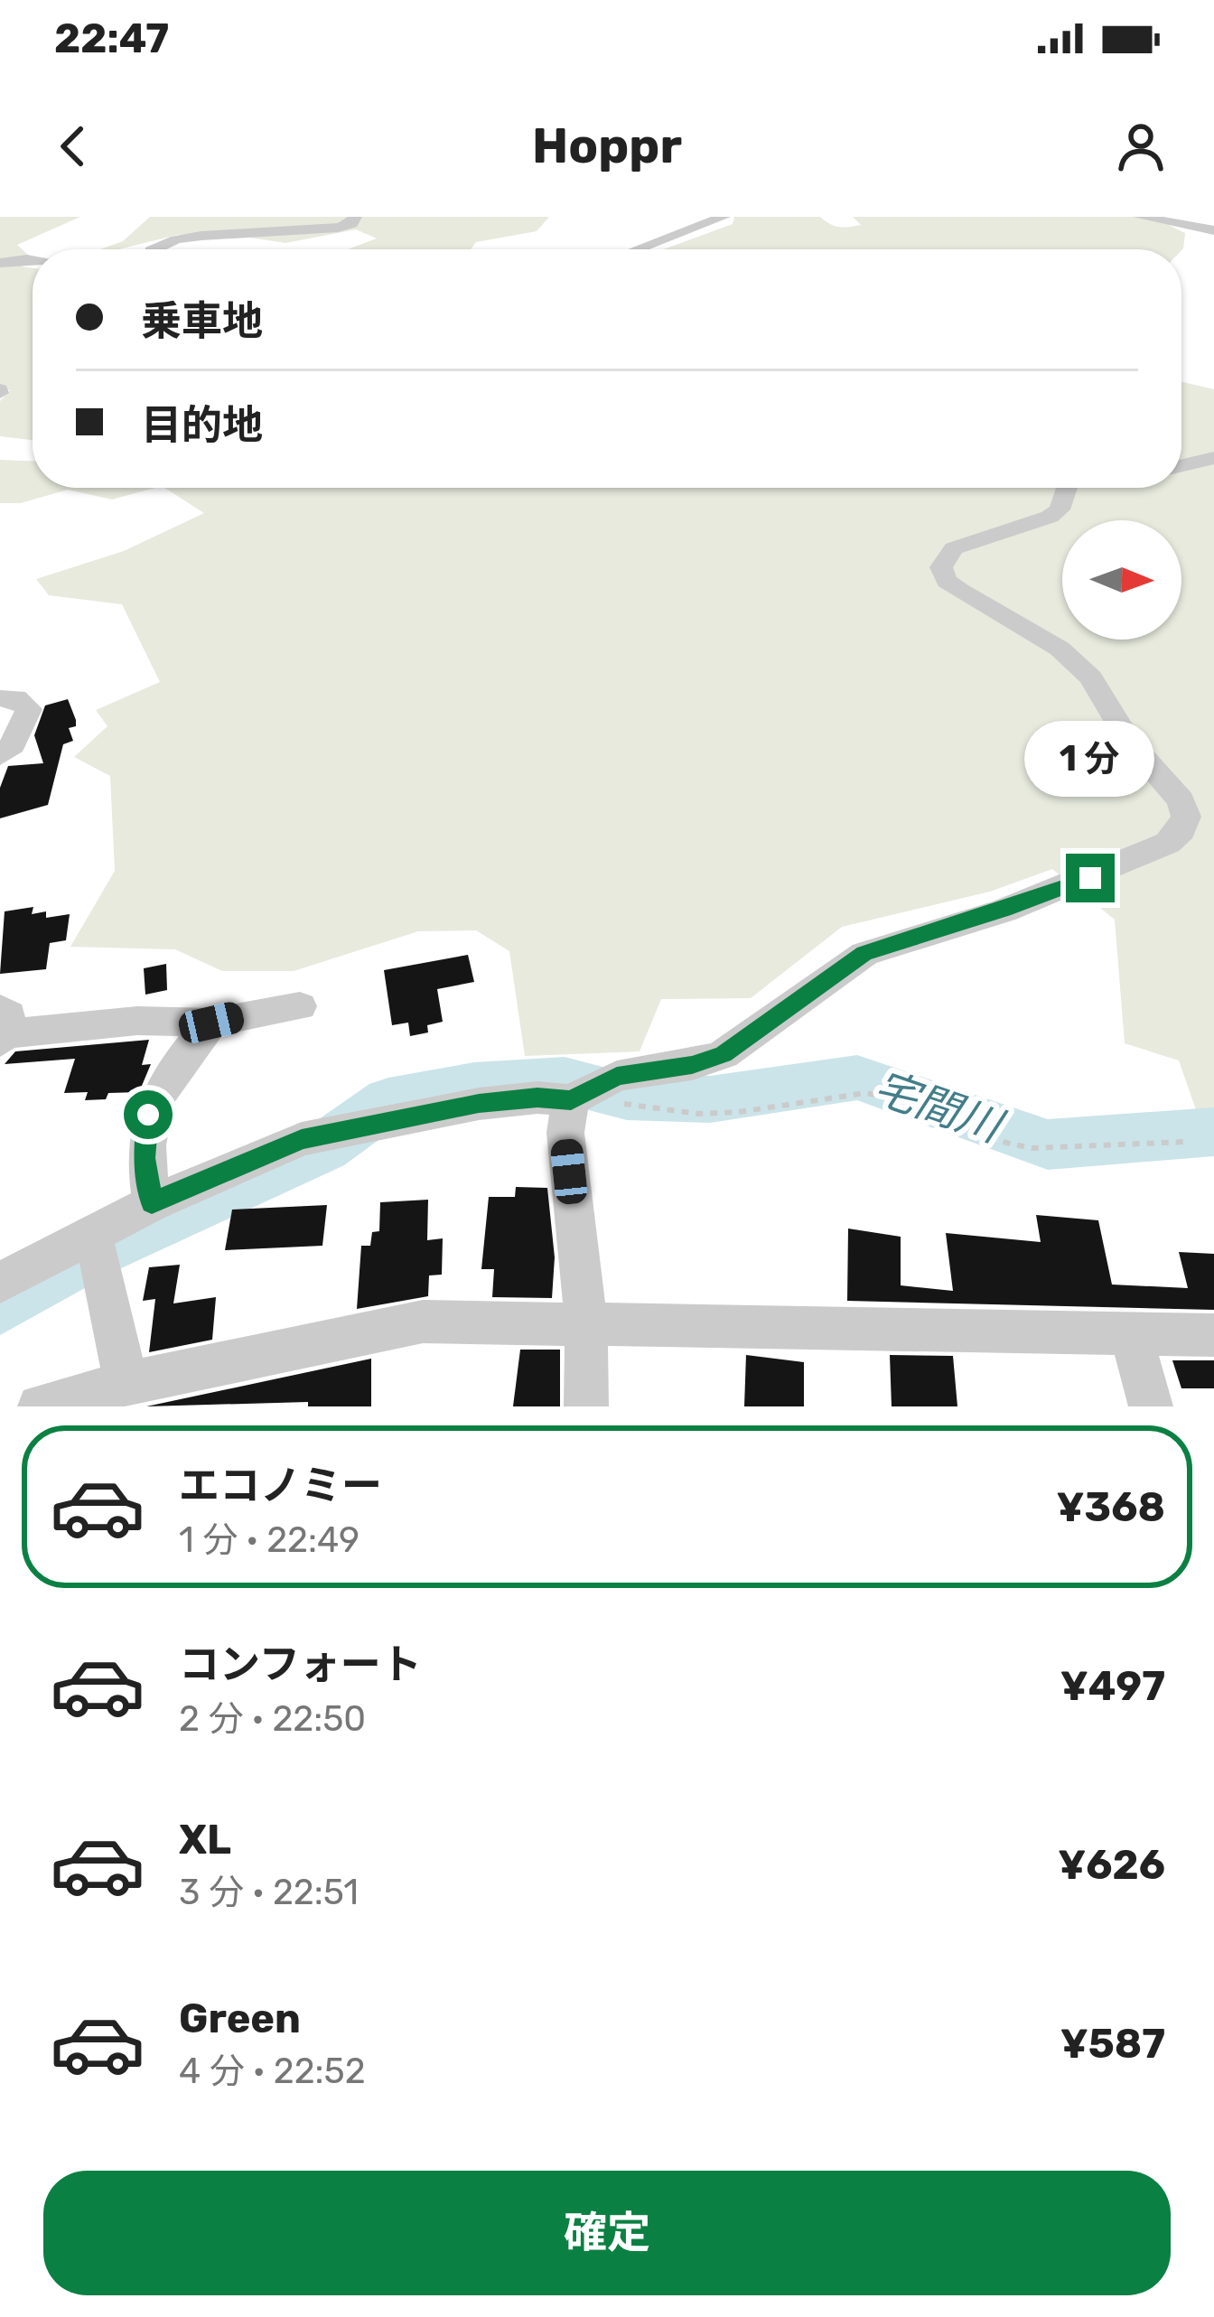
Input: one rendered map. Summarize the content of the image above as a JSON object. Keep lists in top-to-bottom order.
{
  "water": ["宅間川"],
  "north": "right",
  "page": {
    "status": "22:47",
    "header": "Hoppr",
    "banner": ["乗車地", "目的地"],
    "bubble": "1 分",
    "list": [
      {
        "name": "エコノミー",
        "note": "1 分 · 22:49",
        "value": "¥368"
      },
      {
        "name": "コンフォート",
        "note": "2 分 · 22:50",
        "value": "¥497"
      },
      {
        "name": "XL",
        "note": "3 分 · 22:51",
        "value": "¥626"
      },
      {
        "name": "Green",
        "note": "4 分 · 22:52",
        "value": "¥587"
      }
    ],
    "buttons": "確定"
  }
}
